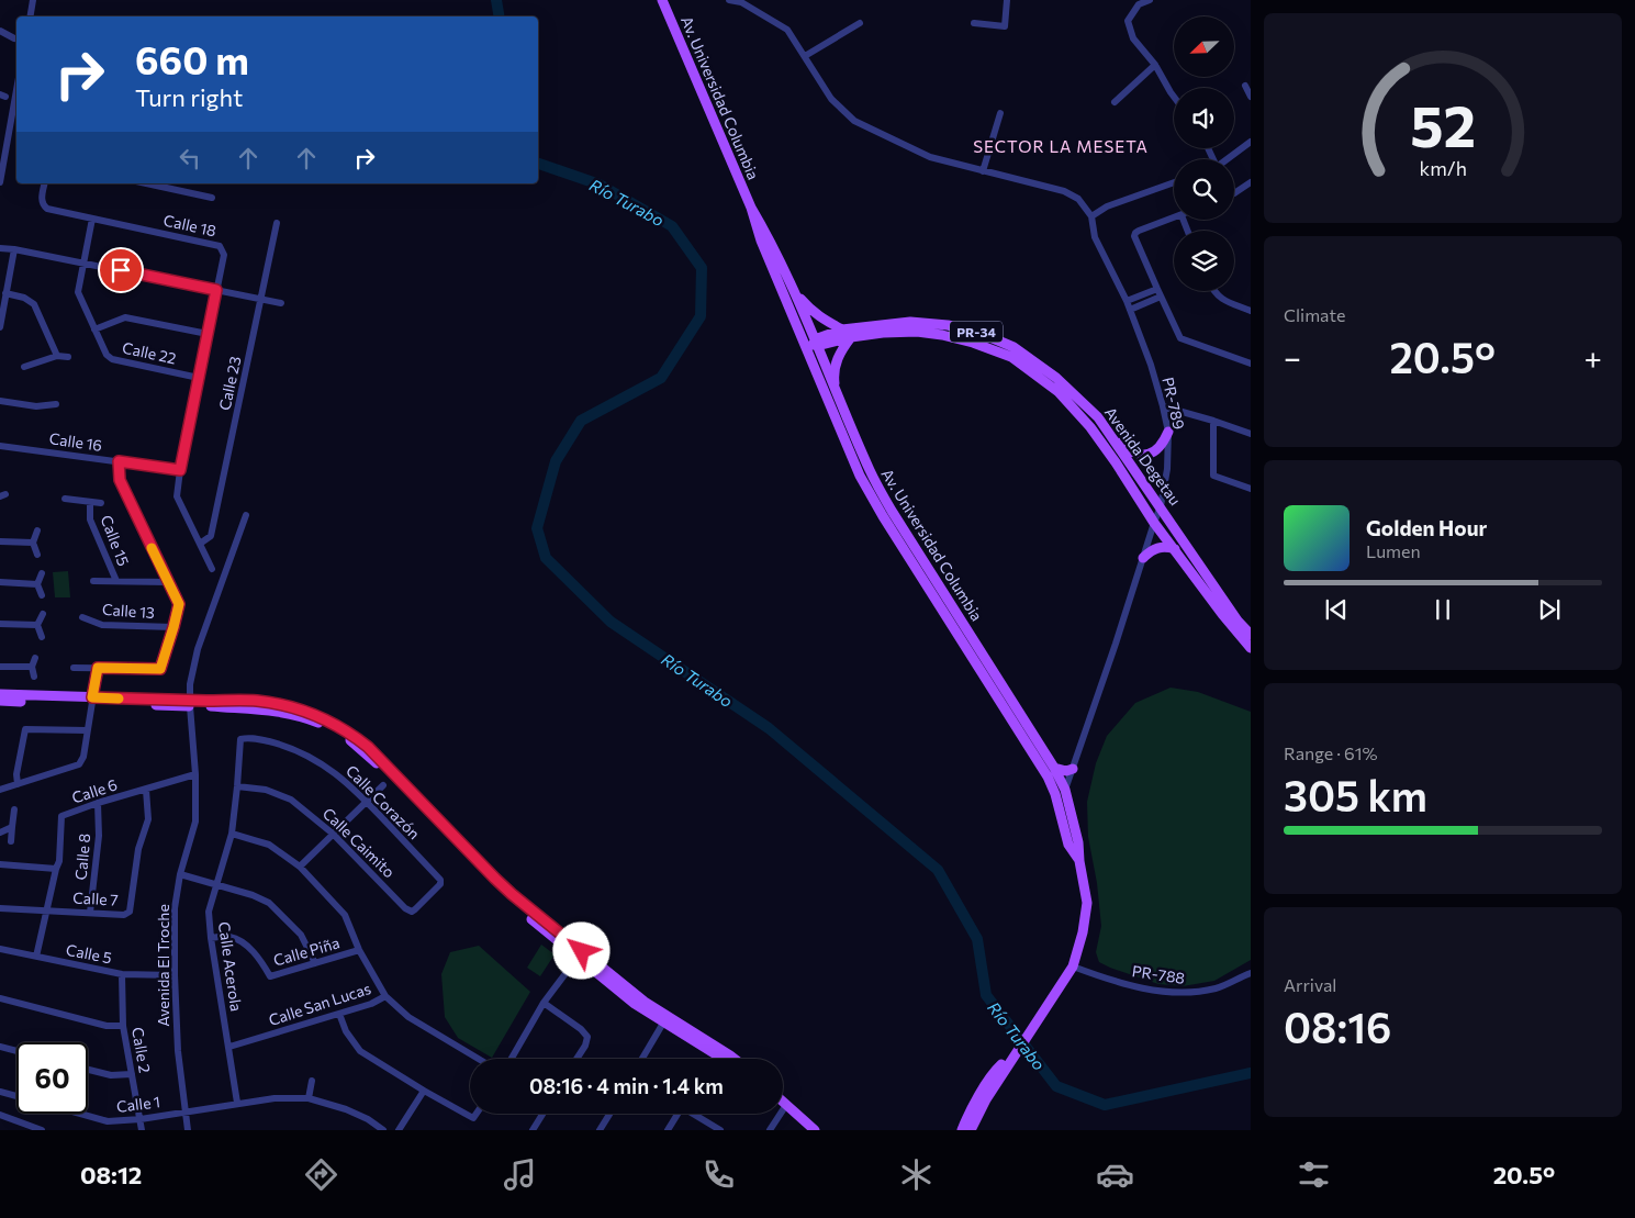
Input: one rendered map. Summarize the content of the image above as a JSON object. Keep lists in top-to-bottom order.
{
  "streets": {
    "main road": ["Av. Universidad Columbia", "PR-34", "Avenida Degetau"],
    "street": [
      "Calle 18",
      "Calle 22",
      "Calle 23",
      "PR-789",
      "Calle 16",
      "Calle 15",
      "Calle 13",
      "Calle 6",
      "Calle Corazón",
      "Calle Caimito",
      "Calle 8",
      "Calle 7",
      "Calle Piña",
      "Calle 5",
      "Avenida El Troche",
      "Calle Acerola",
      "PR-788",
      "Calle San Lucas",
      "Calle 2",
      "Calle 1"
    ]
  },
  "crossings": [
    ["Av. Universidad Columbia", "PR-789"],
    ["Av. Universidad Columbia", "Avenida Degetau"],
    ["Av. Universidad Columbia", "PR-788"],
    ["Calle 18", "Calle 22"],
    ["Calle 18", "Calle 23"],
    ["Calle 18", "Calle 16"],
    ["PR-789", "Avenida Degetau"],
    ["Calle 6", "Calle 8"],
    ["Calle 6", "Calle 7"],
    ["Calle 6", "Calle 5"],
    ["Calle 6", "Avenida El Troche"],
    ["Calle Corazón", "Calle Caimito"],
    ["Calle Corazón", "Calle Acerola"],
    ["Calle Caimito", "Calle Acerola"],
    ["Calle 8", "Calle 7"],
    ["Calle Piña", "Calle Acerola"],
    ["Calle 5", "Avenida El Troche"],
    ["Calle 5", "Calle 2"],
    ["Avenida El Troche", "Calle 1"],
    ["Calle Acerola", "Calle San Lucas"],
    ["Calle Acerola", "Calle 1"],
    ["Calle 2", "Calle 1"]
  ],
  "districts": ["SECTOR LA MESETA"],
  "water": ["Río Turabo"],
  "north": "bottom left",
  "page": {
    "turn": ["660 m", "Turn right"],
    "tile": [
      "Climate",
      ["Range · 61%", "305 km"],
      ["Arrival", "08:16"]
    ],
    "heat": ["−", "20.5°", "+"],
    "song": ["Golden Hour", "Lumen"],
    "limit": "60",
    "trip": "08:16 · 4 min · 1.4 km",
    "tabs": ["08:12", "20.5°"],
    "gauge": ["52", "km/h"]
  }
}
